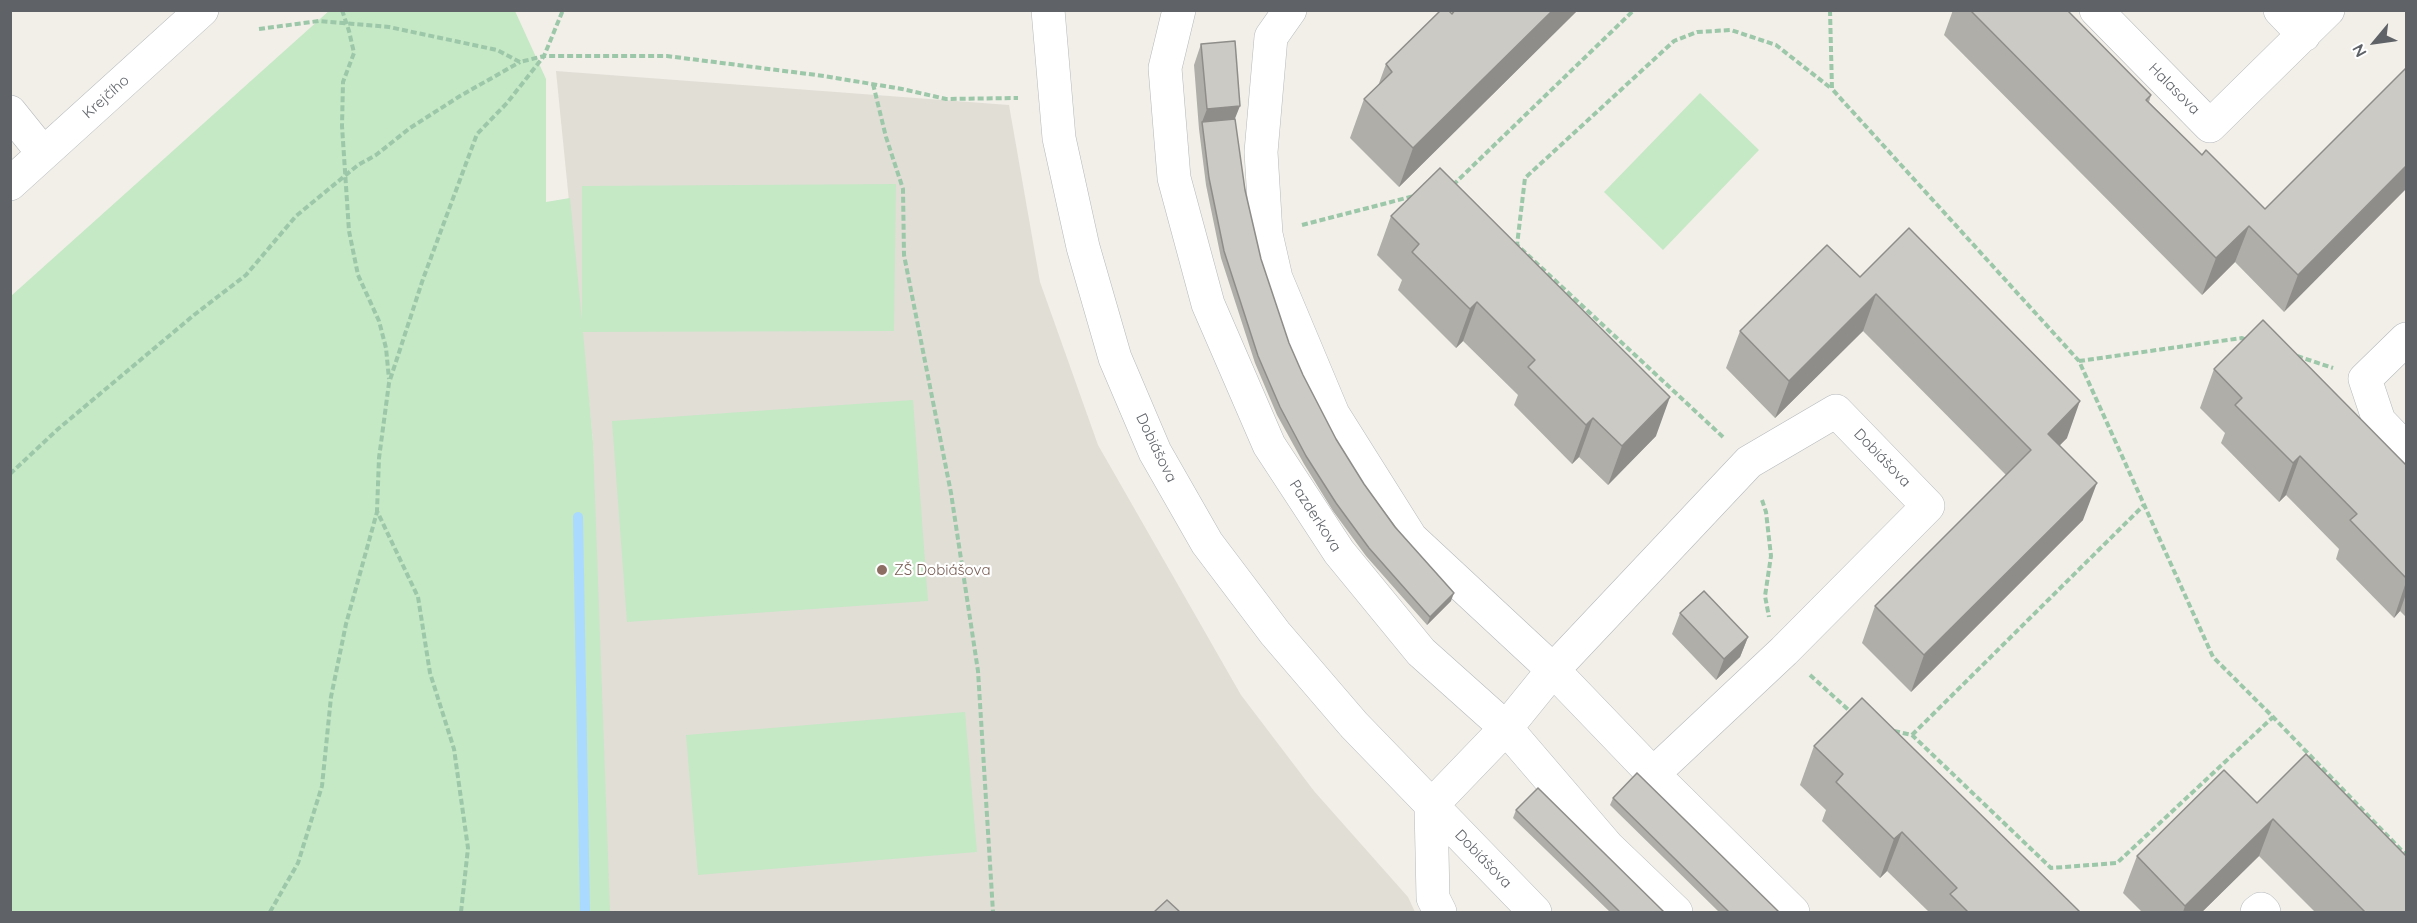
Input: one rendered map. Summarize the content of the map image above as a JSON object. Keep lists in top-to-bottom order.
{
  "streets": {
    "street": [
      "Halasova",
      "Krejčího",
      "Dobiášova",
      "Pazderkova"
    ]
  },
  "crossings": [
    ["Dobiášova", "Pazderkova"]
  ],
  "places": ["ZŠ Dobiášova"],
  "north": "bottom left"
}
